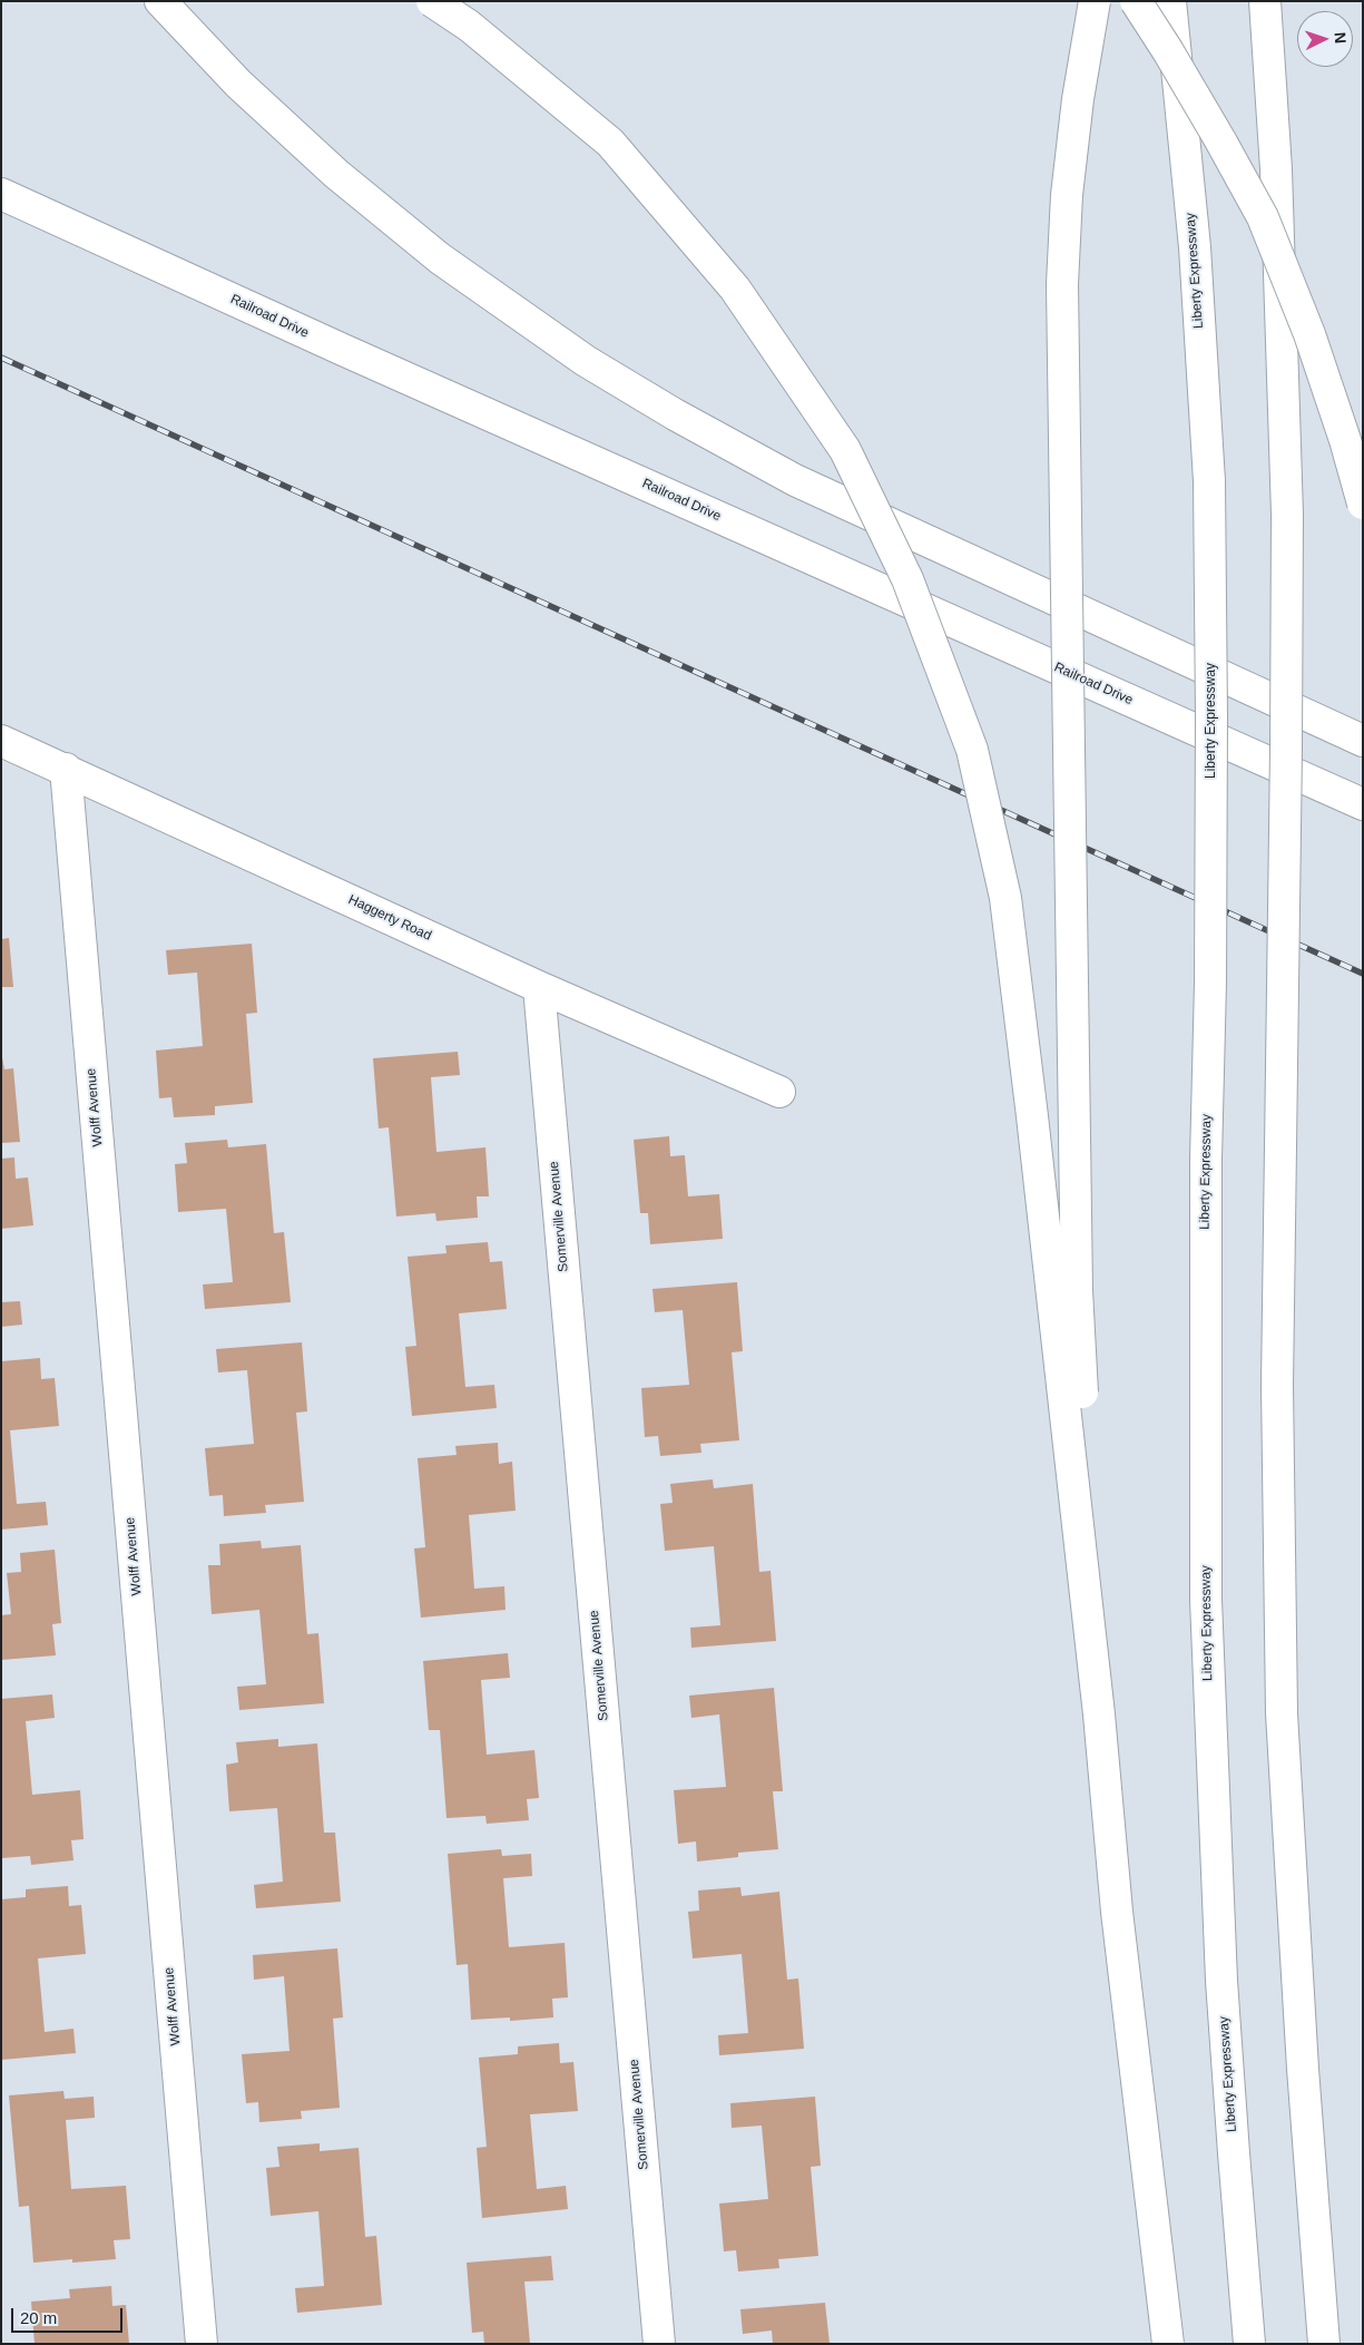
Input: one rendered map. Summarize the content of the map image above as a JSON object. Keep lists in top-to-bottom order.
{
  "streets": {
    "main road": [
      "Liberty Expressway",
      "Railroad Drive",
      "Haggerty Road",
      "Wolff Avenue",
      "Somerville Avenue"
    ]
  },
  "crossings": [
    ["Haggerty Road", "Wolff Avenue"],
    ["Haggerty Road", "Somerville Avenue"]
  ],
  "scale_bar": "20 m",
  "north": "right"
}
